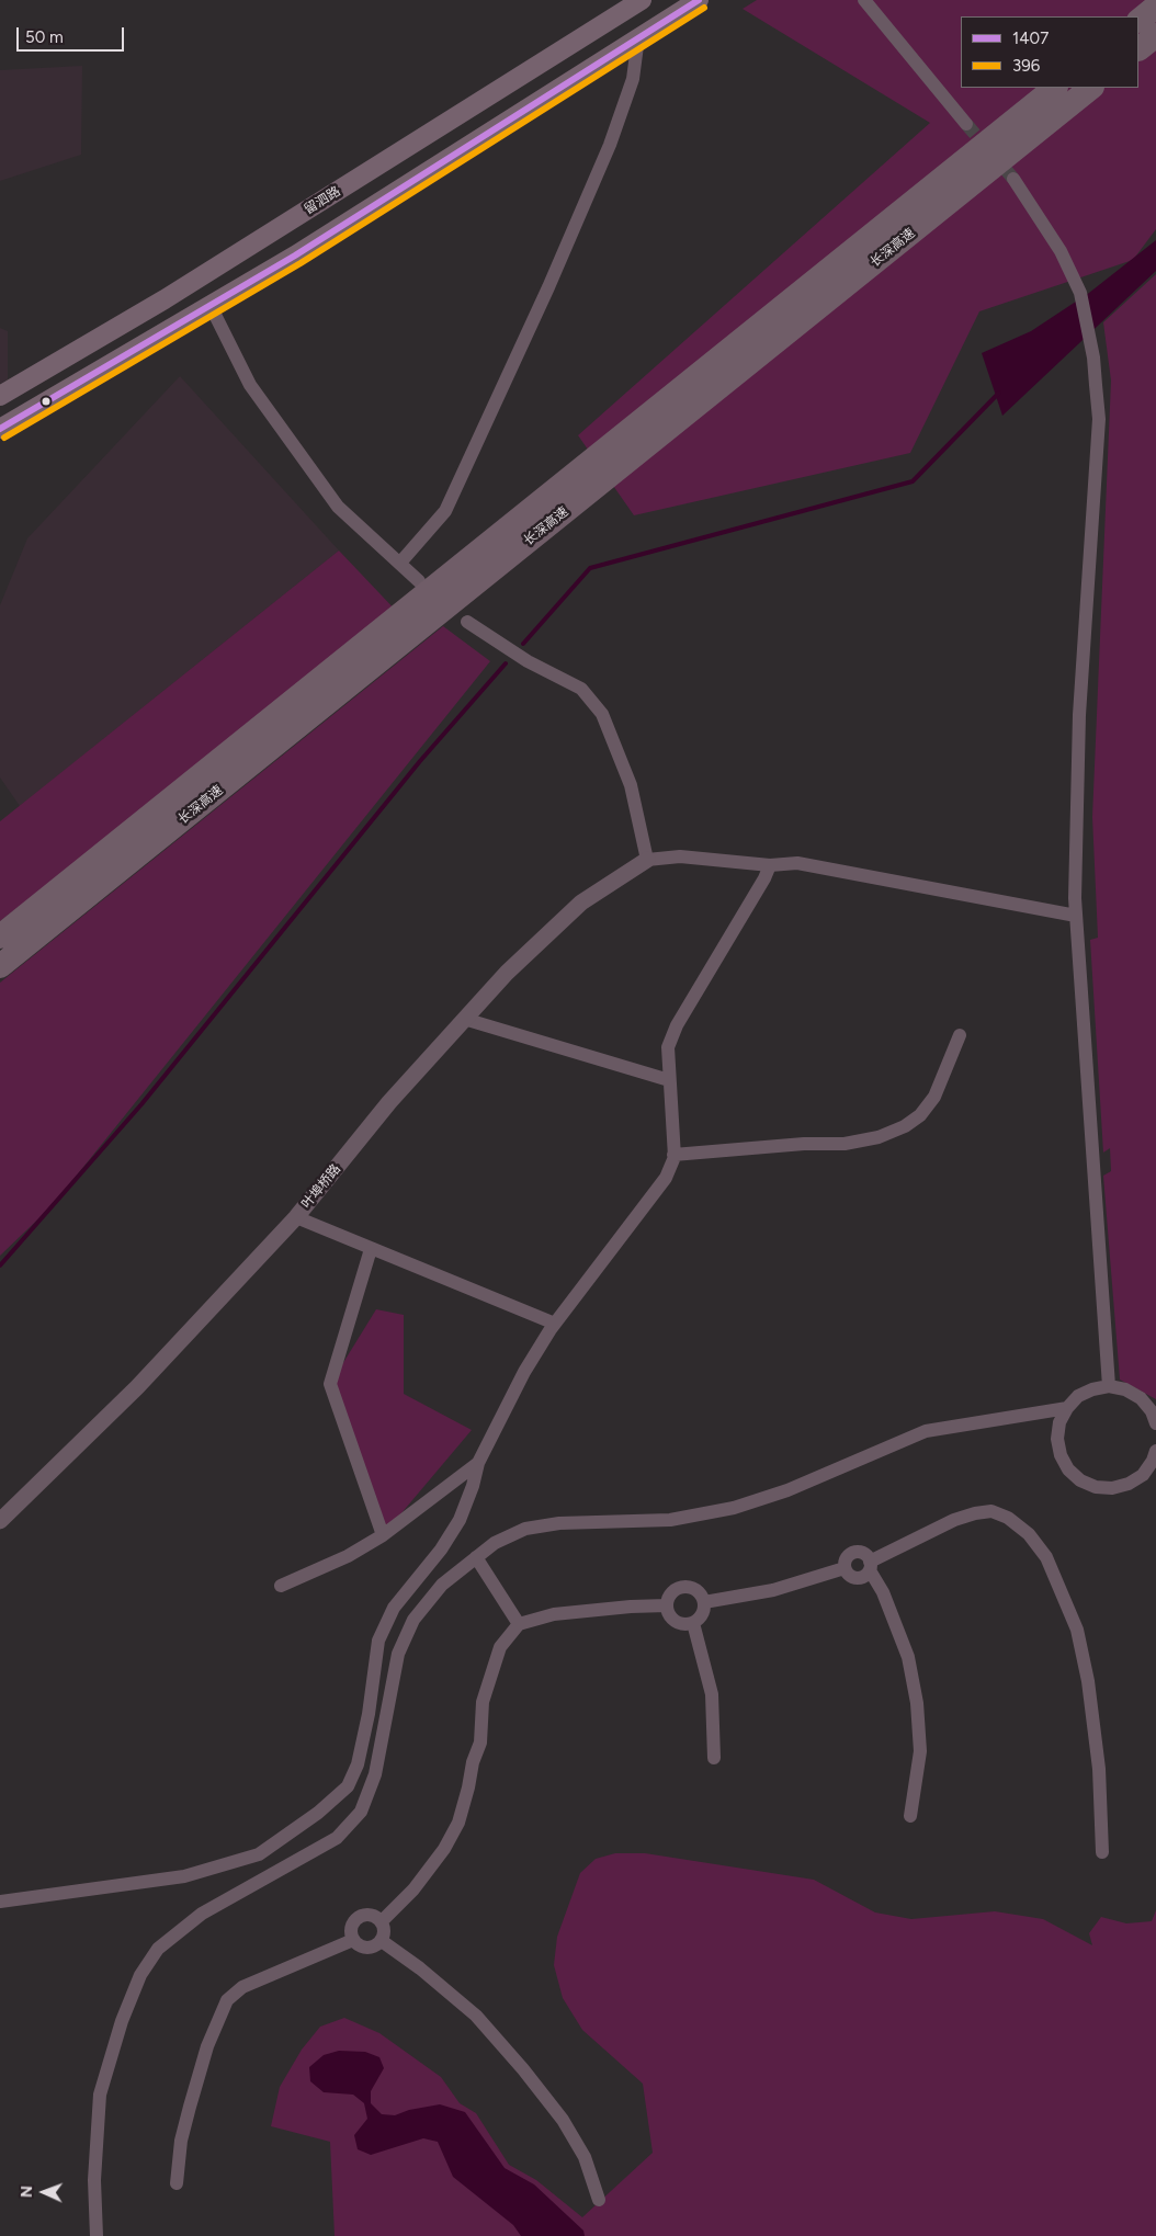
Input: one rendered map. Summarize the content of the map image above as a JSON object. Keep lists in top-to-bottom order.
{
  "streets": {
    "highway": ["长深高速"],
    "main road": ["留泗路"],
    "street": ["叶埠桥路"]
  },
  "lines": ["transit line 1407", "transit line 396"],
  "legend": ["1407", "396"],
  "scale_bar": "50 m",
  "north": "left"
}
